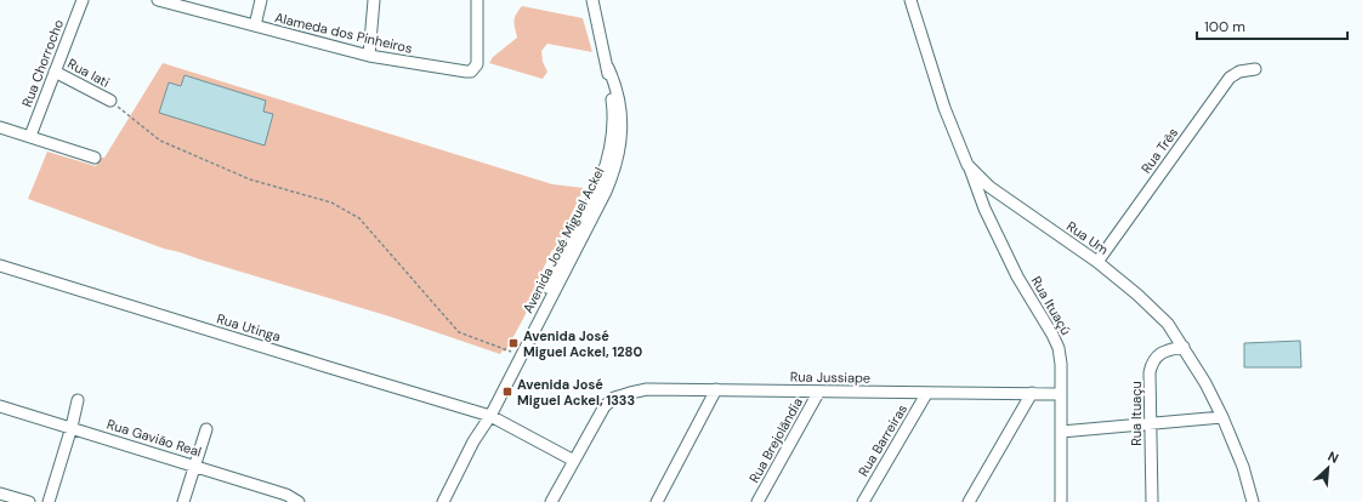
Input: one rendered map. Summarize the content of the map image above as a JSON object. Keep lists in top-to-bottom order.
{
  "streets": {
    "street": [
      "Alameda dos Pinheiros",
      "Rua Chorrocho",
      "Rua Iati",
      "Rua Três",
      "Rua Um",
      "Avenida José Miguel Ackel",
      "Rua Ituaçú",
      "Rua Utinga",
      "Rua Jussiape",
      "Rua Ituaçu",
      "Rua Gavião Real",
      "Rua Brejolândia",
      "Rua Barreiras"
    ]
  },
  "crossings": [
    ["Rua Chorrocho", "Rua Iati"],
    ["Rua Três", "Rua Um"],
    ["Rua Um", "Rua Ituaçú"],
    ["Rua Um", "Rua Ituaçu"],
    ["Avenida José Miguel Ackel", "Rua Utinga"],
    ["Rua Ituaçú", "Rua Jussiape"],
    ["Rua Utinga", "Rua Jussiape"],
    ["Rua Jussiape", "Rua Brejolândia"],
    ["Rua Jussiape", "Rua Barreiras"]
  ],
  "places": {
    "transit": ["Avenida José Miguel Ackel, 1280", "Avenida José Miguel Ackel, 1333"]
  },
  "scale_bar": "100 m",
  "north": "top right"
}
